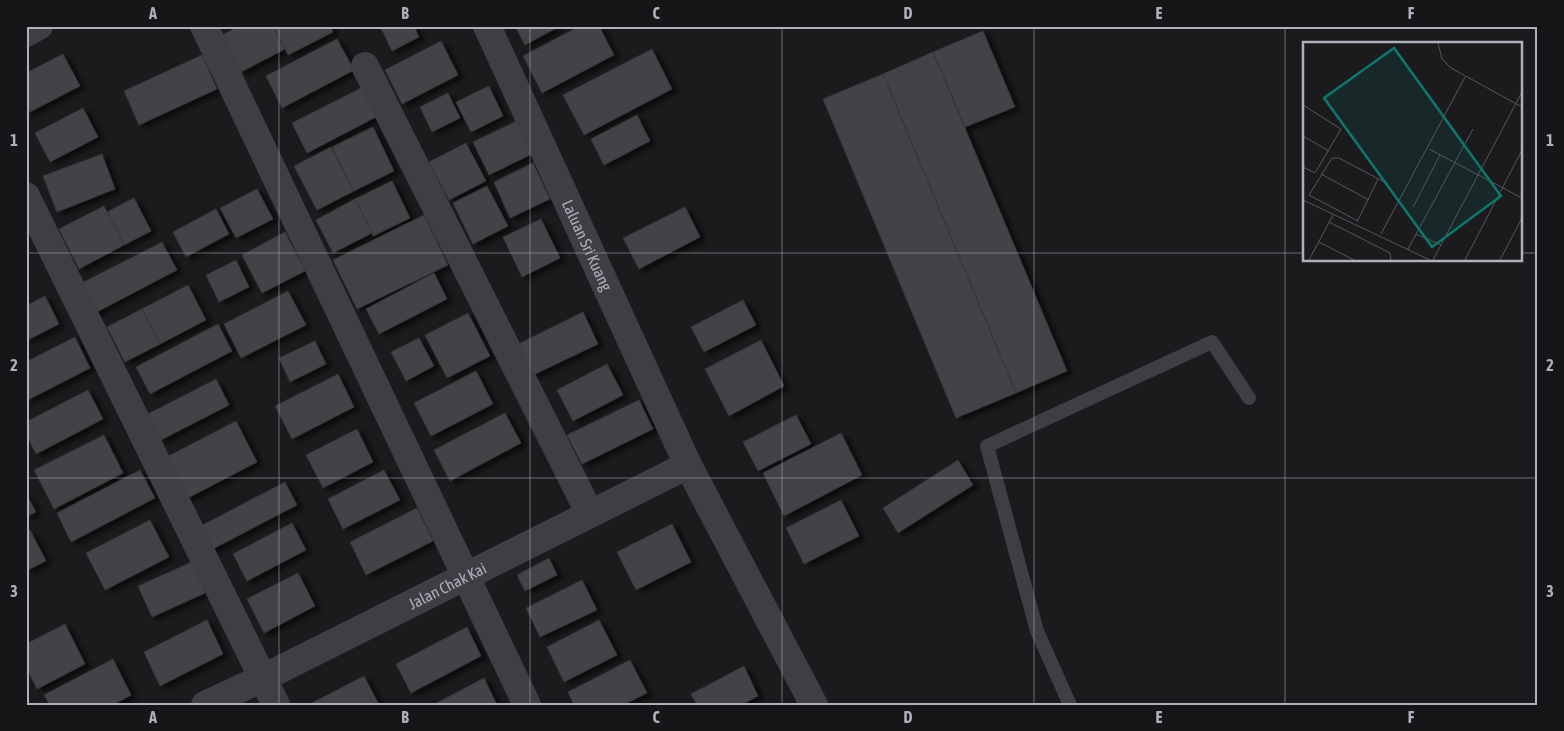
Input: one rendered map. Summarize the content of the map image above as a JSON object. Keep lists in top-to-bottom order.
{
  "streets": {
    "street": ["Laluan Sri Kuang", "Jalan Chak Kai"]
  },
  "crossings": [
    ["Laluan Sri Kuang", "Jalan Chak Kai"]
  ],
  "grid": {
    "columns": [
      "A",
      "B",
      "C",
      "D",
      "E",
      "F"
    ],
    "rows": ["1", "2", "3"]
  }
}
